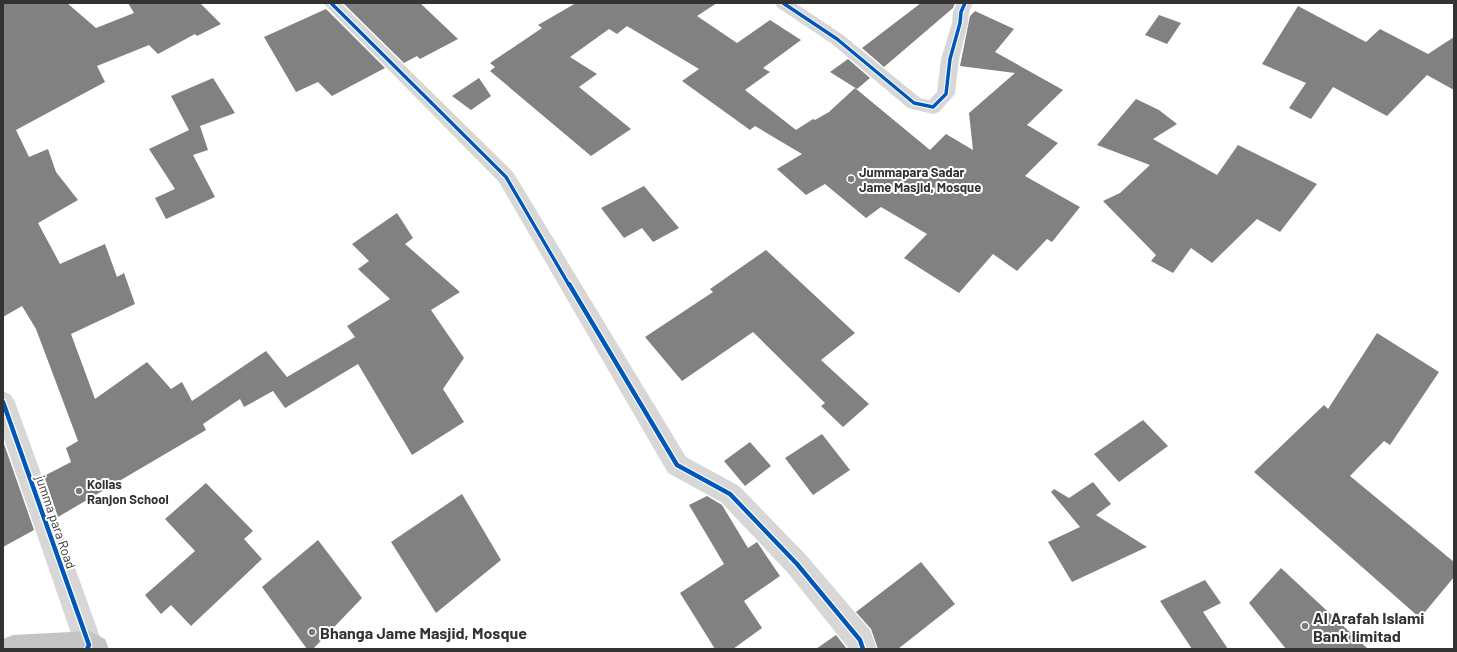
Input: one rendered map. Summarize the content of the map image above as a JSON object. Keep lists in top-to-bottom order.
{
  "streets": {
    "street": ["jumma para Road"]
  },
  "places": [
    "Jummapara Sadar Jame Masjid, Mosque",
    "Koilas Ranjon School",
    "Al Arafah Islami Bank limitad",
    "Bhanga Jame Masjid, Mosque"
  ]
}
